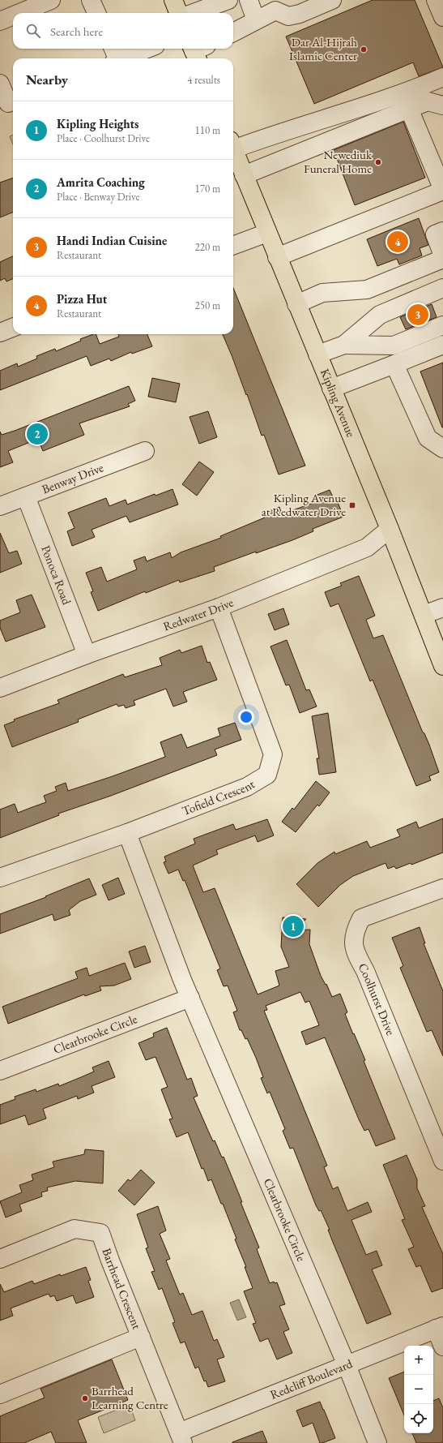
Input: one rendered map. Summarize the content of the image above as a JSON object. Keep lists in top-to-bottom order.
{
  "streets": {
    "main road": ["Kipling Avenue"],
    "street": [
      "Benway Drive",
      "Ponoca Road",
      "Redwater Drive",
      "Tofield Crescent",
      "Coolhurst Drive",
      "Clearbrooke Circle",
      "Barrhead Crescent",
      "Redcliff Boulevard"
    ]
  },
  "crossings": [
    ["Kipling Avenue", "Redwater Drive"],
    ["Benway Drive", "Ponoca Road"],
    ["Ponoca Road", "Redwater Drive"],
    ["Redwater Drive", "Tofield Crescent"],
    ["Tofield Crescent", "Clearbrooke Circle"],
    ["Clearbrooke Circle", "Redcliff Boulevard"],
    ["Barrhead Crescent", "Redcliff Boulevard"]
  ],
  "places": {
    "other": ["Dar Al-Hijrah Islamic Center", "Newediuk Funeral Home", "Barrhead Learning Centre"],
    "transit": ["Kipling Avenue at Redwater Drive"]
  },
  "page": {
    "search": "Search here",
    "heading": ["Nearby", "4 results"],
    "list": [
      {
        "mark": "1",
        "name": "Kipling Heights",
        "note": "Place · Coolhurst Drive",
        "value": "110 m"
      },
      {
        "mark": "2",
        "name": "Amrita Coaching",
        "note": "Place · Benway Drive",
        "value": "170 m"
      },
      {
        "mark": "3",
        "name": "Handi Indian Cuisine",
        "note": "Restaurant",
        "value": "220 m"
      },
      {
        "mark": "4",
        "name": "Pizza Hut",
        "note": "Restaurant",
        "value": "250 m"
      }
    ],
    "pins": [
      "4",
      "3",
      "2",
      "1"
    ],
    "map_buttons": ["+", "−"]
  }
}
